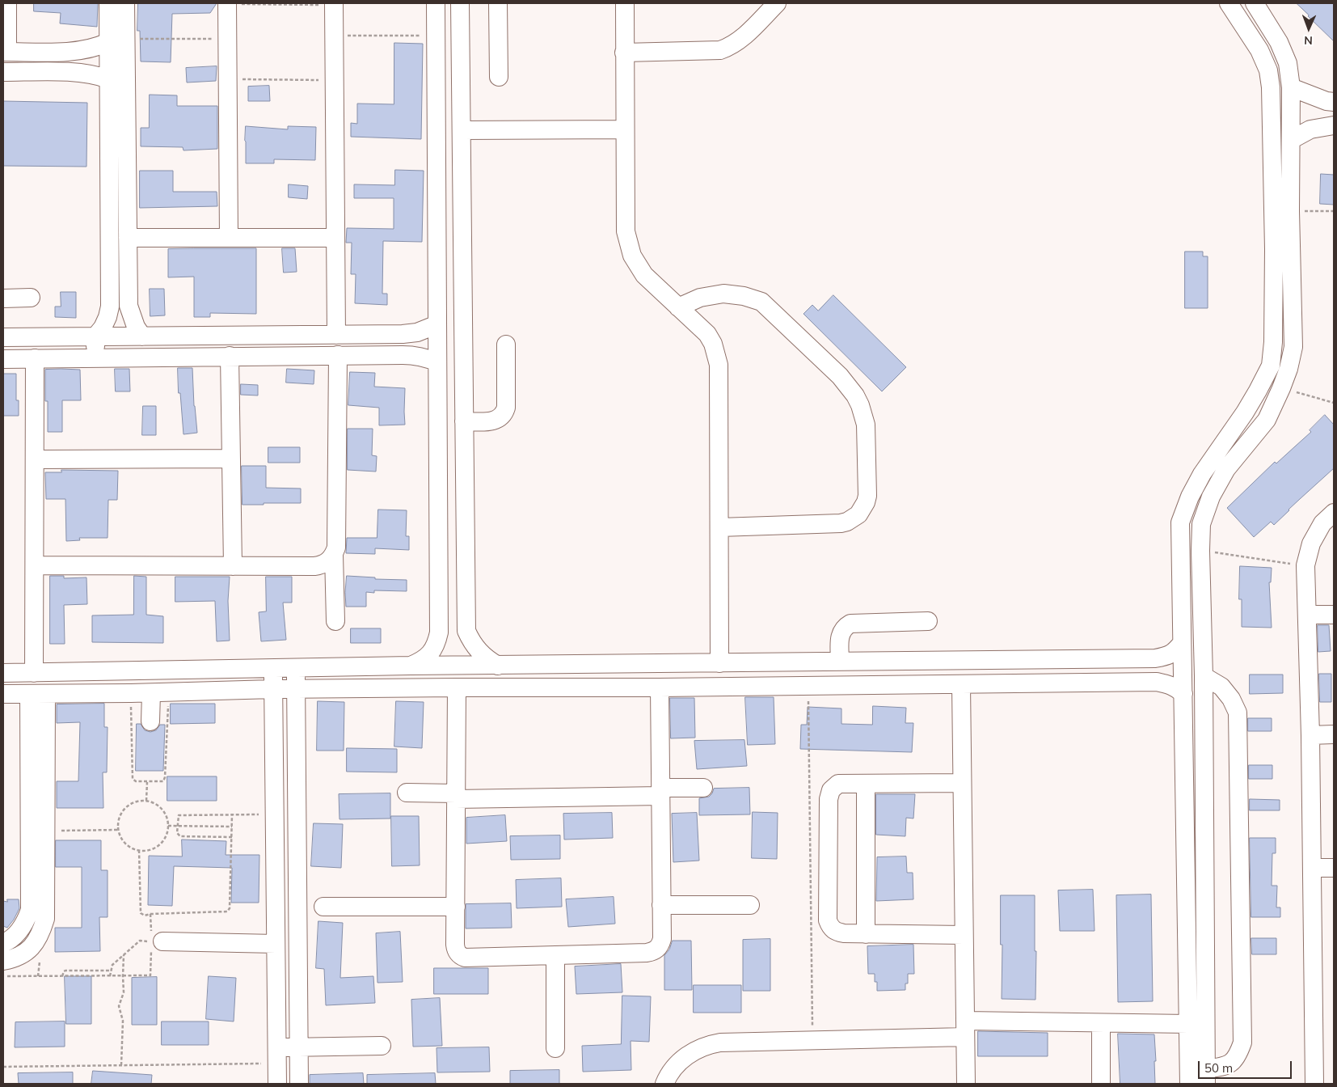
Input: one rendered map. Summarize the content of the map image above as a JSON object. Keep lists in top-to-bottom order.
{
  "scale_bar": "50 m",
  "north": "bottom"
}
